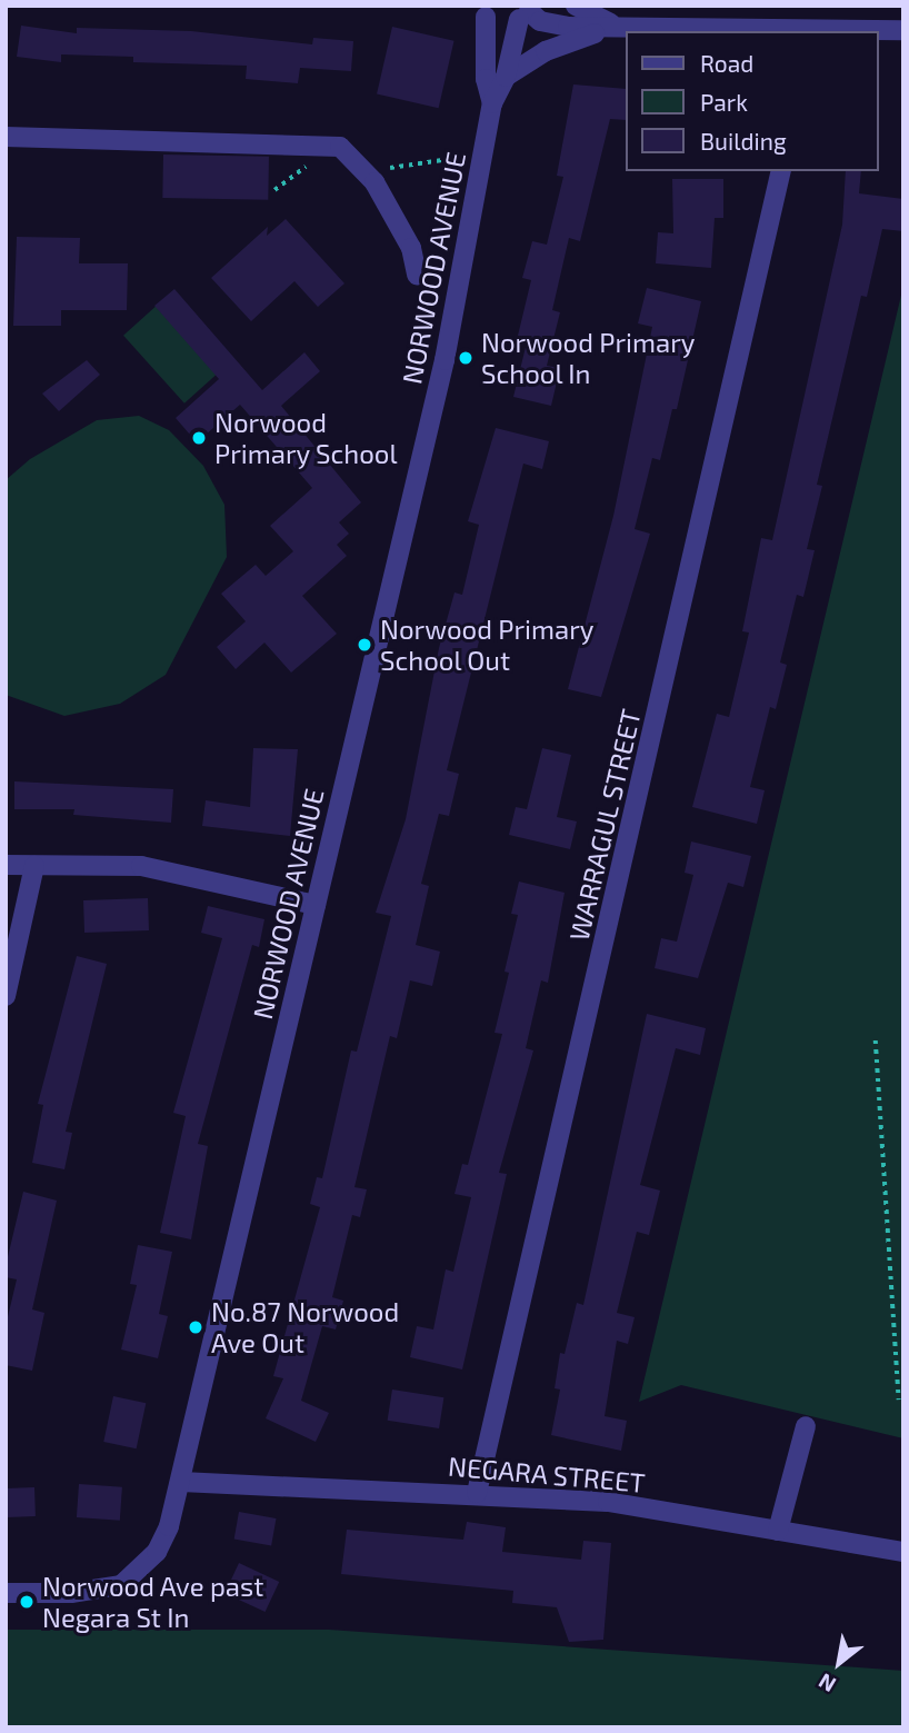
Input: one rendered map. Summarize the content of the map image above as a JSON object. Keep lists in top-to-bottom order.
{
  "streets": {
    "street": ["NORWOOD AVENUE", "WARRAGUL STREET", "NEGARA STREET"]
  },
  "crossings": [
    ["NORWOOD AVENUE", "NEGARA STREET"],
    ["WARRAGUL STREET", "NEGARA STREET"]
  ],
  "places": [
    "Norwood Primary School In",
    "Norwood Primary School",
    "Norwood Primary School Out",
    "No.87 Norwood Ave Out",
    "Norwood Ave past Negara St In"
  ],
  "legend": ["Road", "Park", "Building"],
  "north": "bottom left"
}
